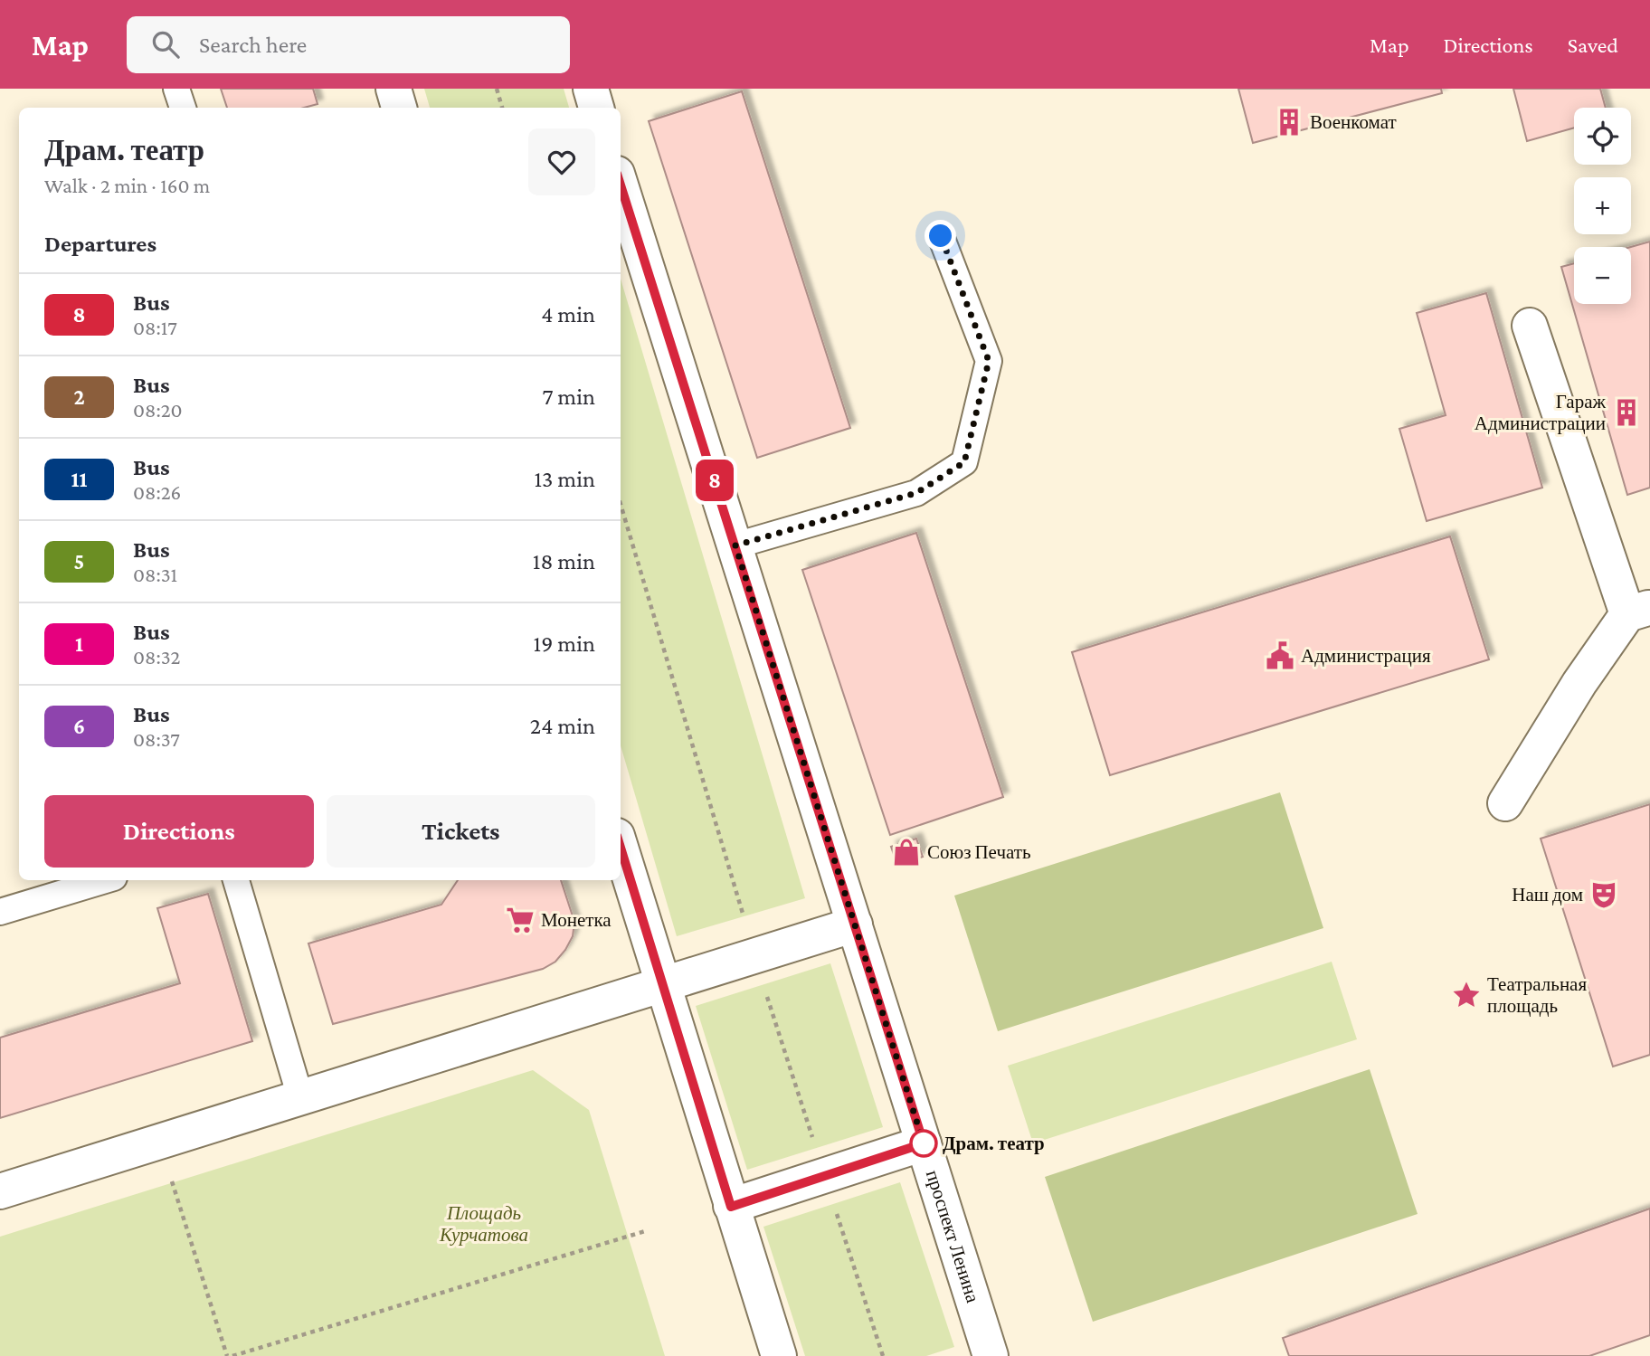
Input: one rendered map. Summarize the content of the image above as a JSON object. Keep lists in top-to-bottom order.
{
  "streets": {
    "street": ["проспект Ленина"]
  },
  "parks": ["Площадь Курчатова"],
  "places": {
    "building": ["Военкомат", "Гараж Администрации"],
    "public building": ["Администрация"],
    "shop": ["Союз Печать"],
    "theatre": ["Наш дом"],
    "supermarket": ["Монетка"],
    "place": ["Театральная площадь"],
    "other": ["Драм. театр"]
  },
  "lines": ["bus line 8"],
  "page": {
    "header": "Map",
    "search": "Search here",
    "nav": ["Map", "Directions", "Saved"],
    "on_map": "8",
    "map_buttons": ["+", "−"],
    "heading": [
      ["Драм. театр", "Walk · 2 min · 160 m"],
      "Departures"
    ],
    "list": [
      {
        "mark": "8",
        "name": "Bus",
        "note": "08:17",
        "value": "4 min"
      },
      {
        "mark": "2",
        "name": "Bus",
        "note": "08:20",
        "value": "7 min"
      },
      {
        "mark": "11",
        "name": "Bus",
        "note": "08:26",
        "value": "13 min"
      },
      {
        "mark": "5",
        "name": "Bus",
        "note": "08:31",
        "value": "18 min"
      },
      {
        "mark": "1",
        "name": "Bus",
        "note": "08:32",
        "value": "19 min"
      },
      {
        "mark": "6",
        "name": "Bus",
        "note": "08:37",
        "value": "24 min"
      }
    ],
    "buttons": ["Directions", "Tickets"]
  }
}
